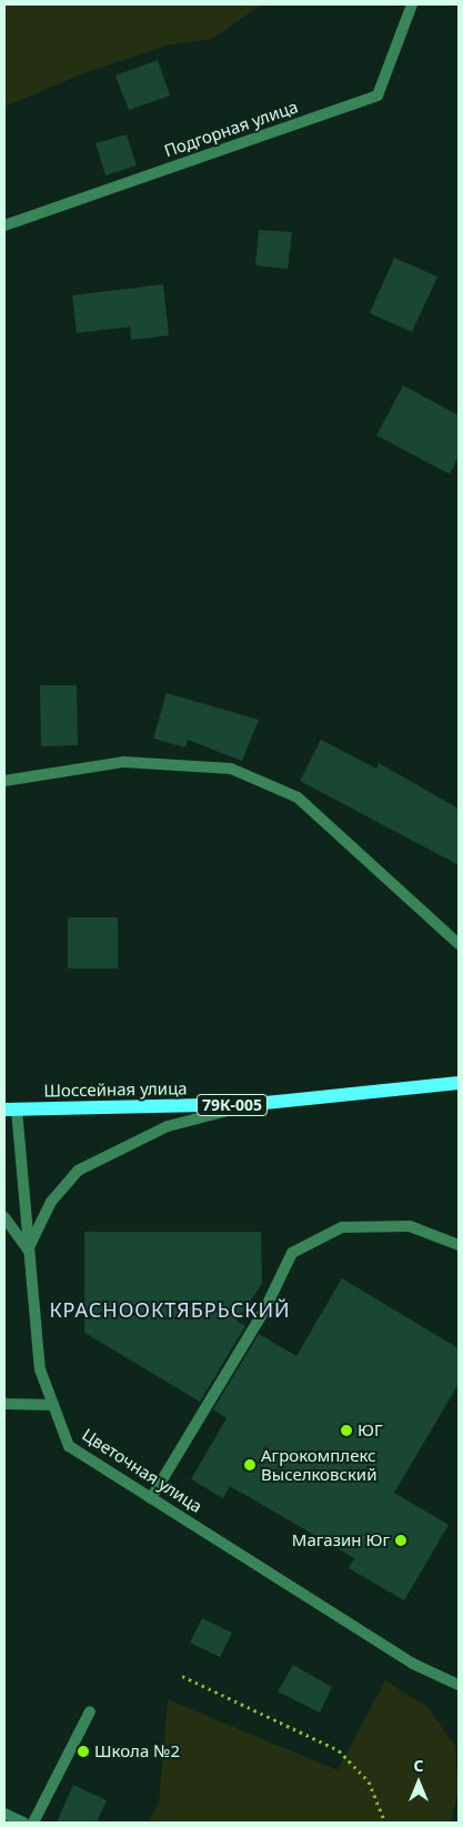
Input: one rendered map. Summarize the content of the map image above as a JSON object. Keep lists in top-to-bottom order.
{
  "streets": {
    "main road": ["Шоссейная улица", "79К-005"],
    "street": ["Подгорная улица", "Цветочная улица"]
  },
  "crossings": [
    ["Шоссейная улица", "Цветочная улица"]
  ],
  "districts": ["КРАСНООКТЯБРЬСКИЙ"],
  "places": [
    "ЮГ",
    "Агрокомплекс Выселковский",
    "Магазин Юг",
    "Школа №2"
  ],
  "north": "top"
}
